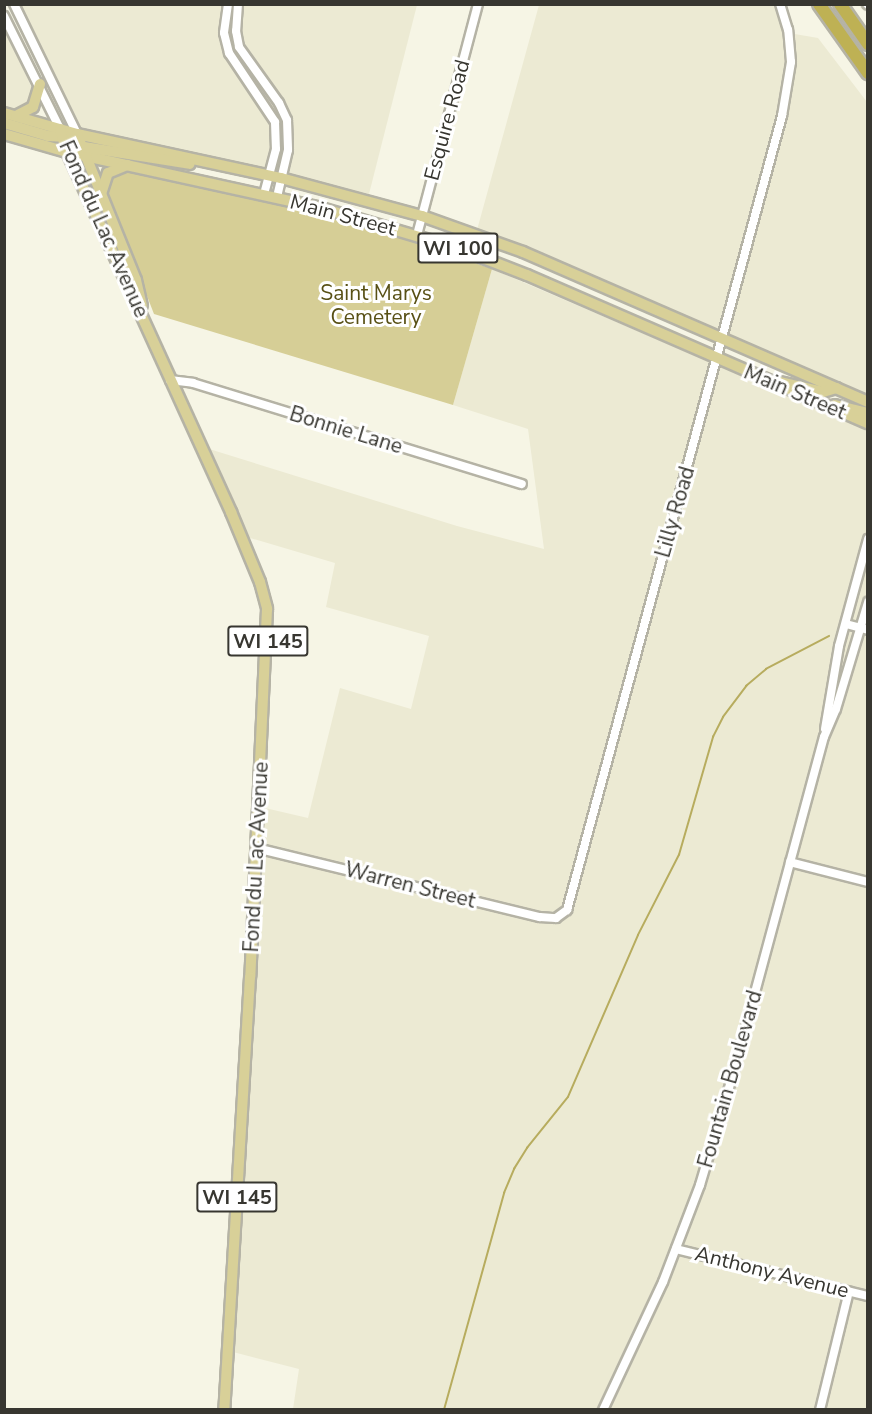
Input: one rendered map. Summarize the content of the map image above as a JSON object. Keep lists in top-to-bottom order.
{
  "streets": {
    "main road": [
      "Main Street",
      "Fond du Lac Avenue",
      "WI 100",
      "WI 145"
    ],
    "street": [
      "Esquire Road",
      "Bonnie Lane",
      "Lilly Road",
      "Warren Street",
      "Fountain Boulevard",
      "Anthony Avenue"
    ]
  },
  "crossings": [
    ["Esquire Road", "Main Street"],
    ["Main Street", "Fond du Lac Avenue"],
    ["Main Street", "Lilly Road"],
    ["Fond du Lac Avenue", "Bonnie Lane"],
    ["Fond du Lac Avenue", "Warren Street"],
    ["Lilly Road", "Warren Street"],
    ["Fountain Boulevard", "Anthony Avenue"]
  ],
  "parks": ["Saint Marys Cemetery"]
}
